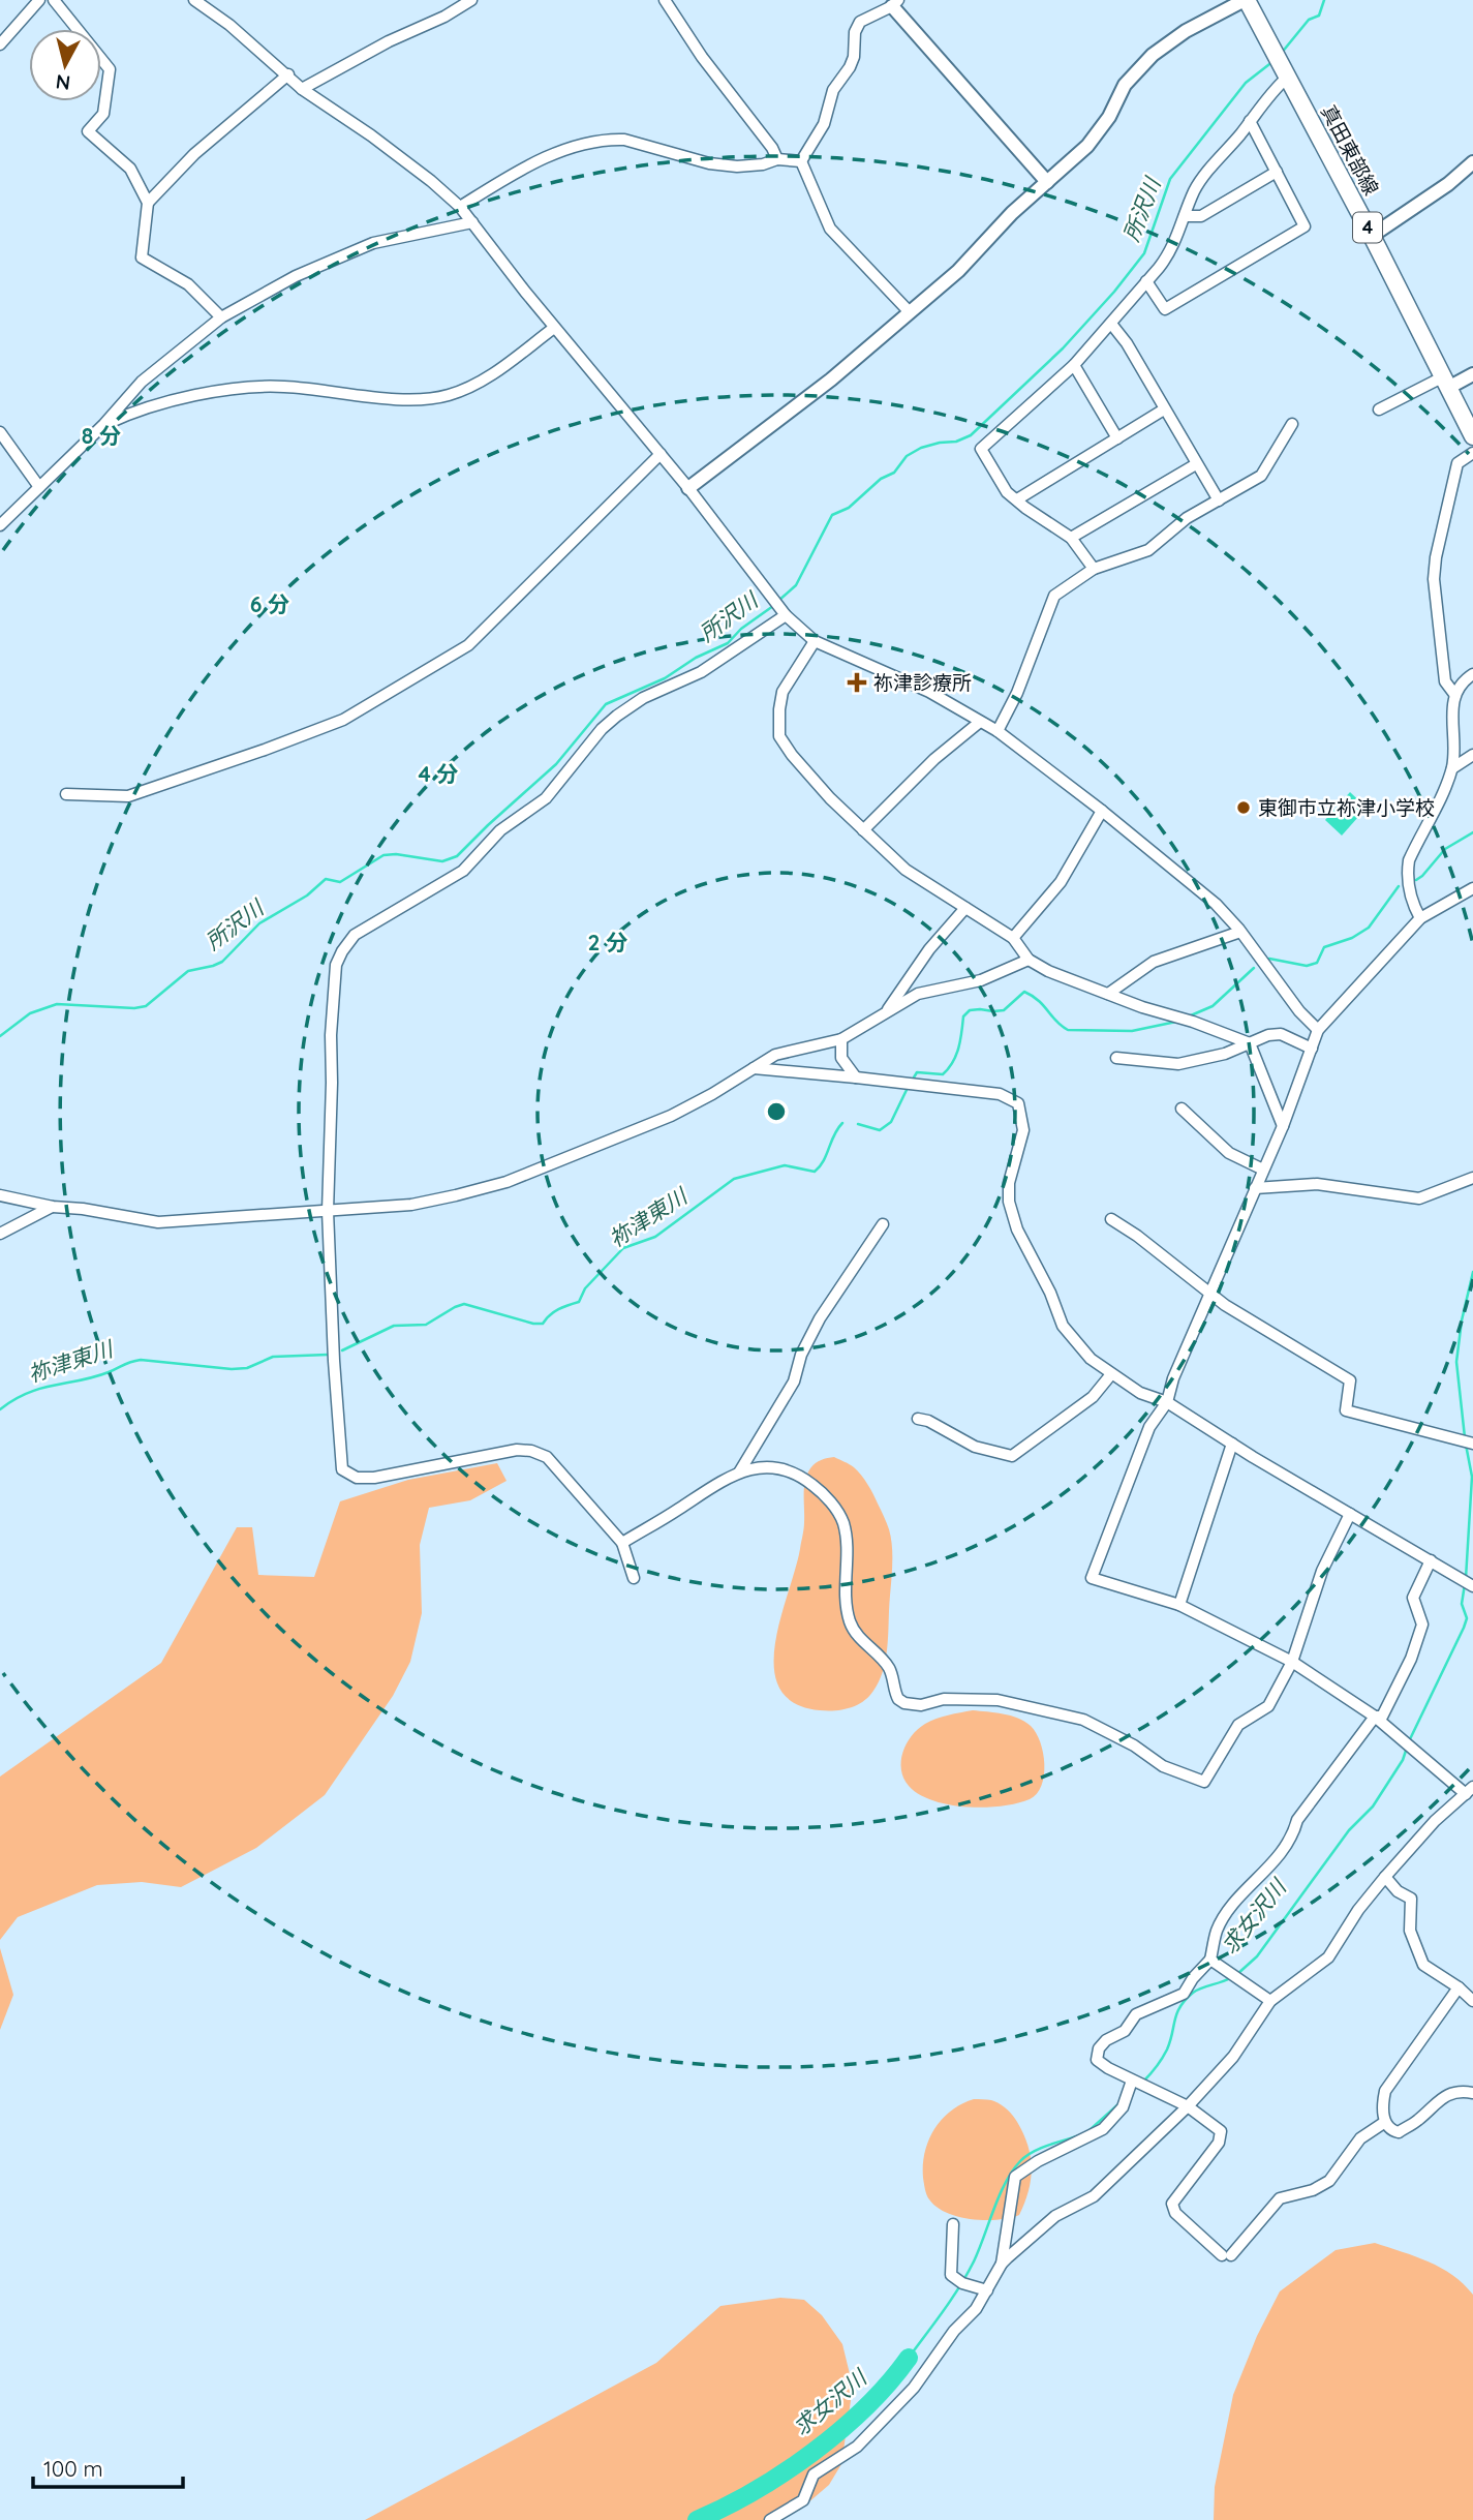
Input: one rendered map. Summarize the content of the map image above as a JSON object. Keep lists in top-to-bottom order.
{
  "streets": {
    "main road": ["真田東部線", "4"]
  },
  "water": ["所沢川", "祢津東川", "求女沢川"],
  "places": {
    "health": ["祢津診療所"],
    "other": ["東御市立祢津小学校"]
  },
  "scale_bar": "100 m",
  "north": "bottom",
  "rings": [
    "8 分",
    "6 分",
    "4 分",
    "2 分"
  ]
}
